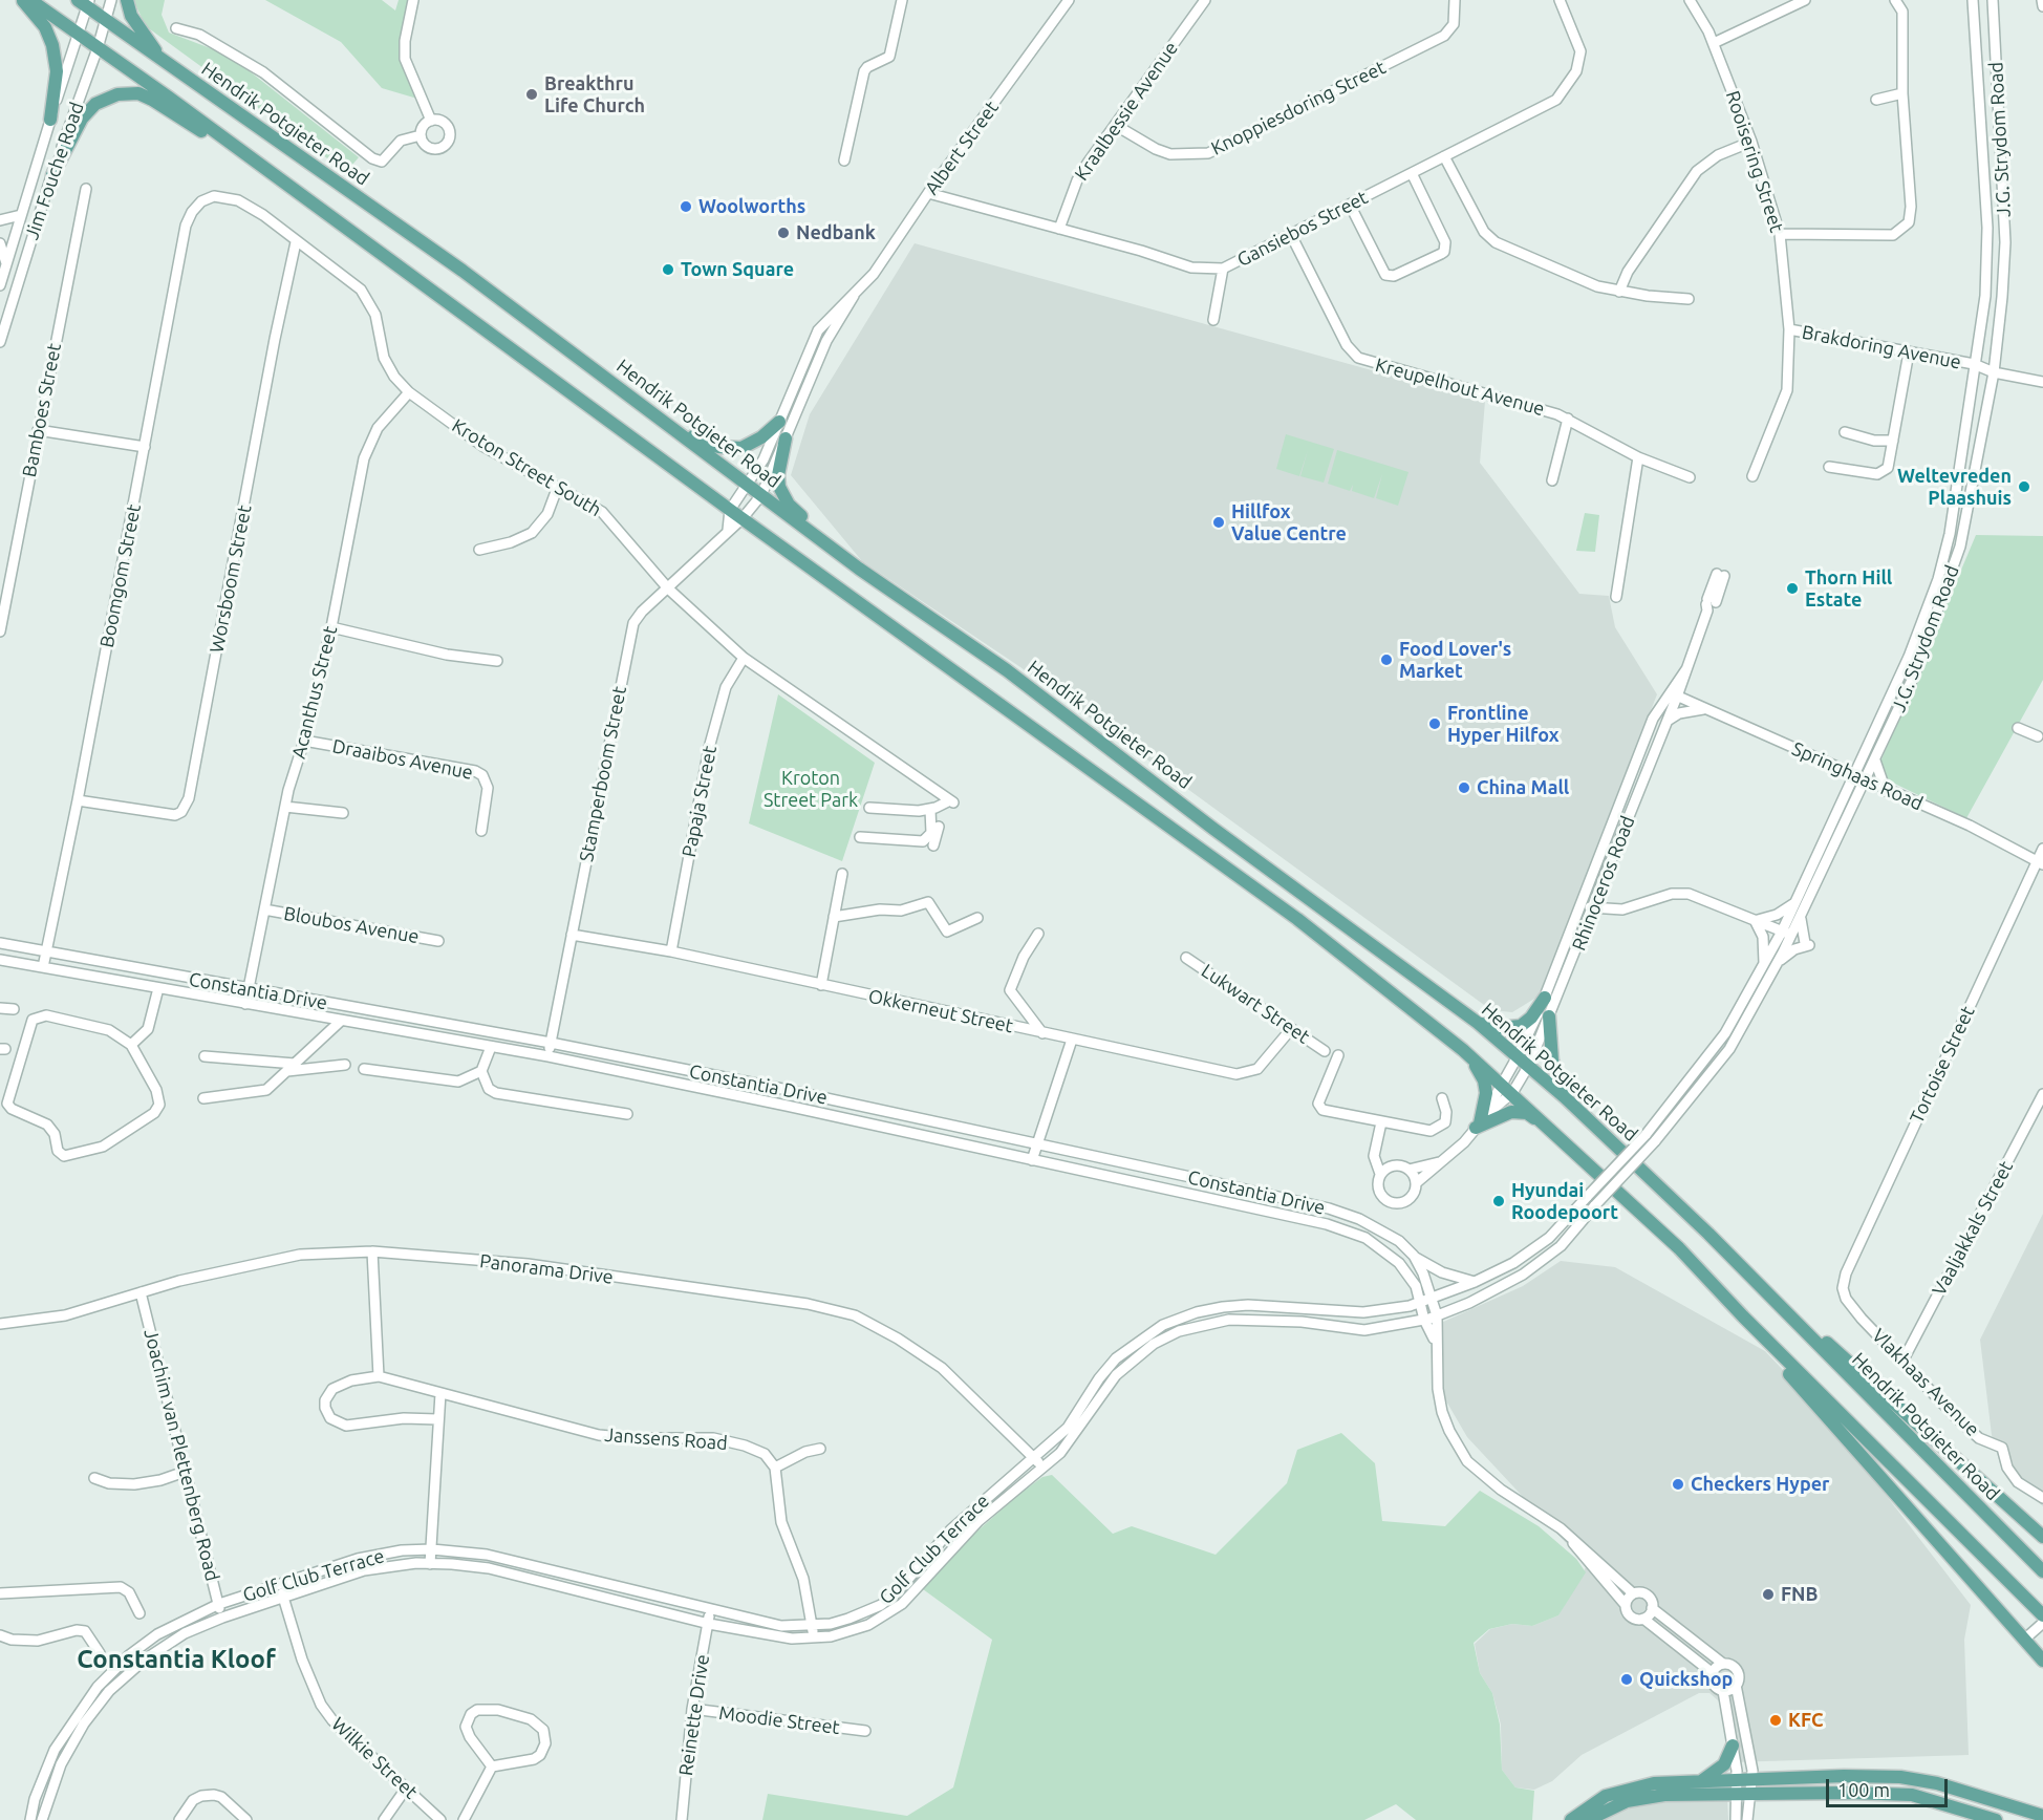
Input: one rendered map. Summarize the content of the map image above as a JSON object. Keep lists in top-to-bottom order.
{
  "streets": {
    "main road": ["Hendrik Potgieter Road"],
    "street": [
      "Knoppiesdoring Street",
      "Kraalbessie Avenue",
      "J.G. Strydom Road",
      "Albert Street",
      "Rooisering Street",
      "Jim Fouche Road",
      "Gansiebos Street",
      "Brakdoring Avenue",
      "Kreupelhout Avenue",
      "Bamboes Street",
      "Kroton Street South",
      "Boomgom Street",
      "Worsboom Street",
      "Acanthus Street",
      "Draaibos Avenue",
      "Stamperboom Street",
      "Springhaas Road",
      "Papaja Street",
      "Rhinoceros Road",
      "Bloubos Avenue",
      "Constantia Drive",
      "Lukwart Street",
      "Okkerneut Street",
      "Tortoise Street",
      "Vaaljakkals Street",
      "Panorama Drive",
      "Vlakhaas Avenue",
      "Janssens Road",
      "Joachim van Plettenberg Road",
      "Golf Club Terrace",
      "Reinette Drive",
      "Moodie Street",
      "Wilkie Street"
    ]
  },
  "crossings": [
    ["Knoppiesdoring Street", "Kraalbessie Avenue"],
    ["Kraalbessie Avenue", "Gansiebos Street"],
    ["Hendrik Potgieter Road", "Albert Street"],
    ["Hendrik Potgieter Road", "Jim Fouche Road"],
    ["Hendrik Potgieter Road", "Rhinoceros Road"],
    ["J.G. Strydom Road", "Brakdoring Avenue"],
    ["J.G. Strydom Road", "Springhaas Road"],
    ["J.G. Strydom Road", "Golf Club Terrace"],
    ["Albert Street", "Gansiebos Street"],
    ["Albert Street", "Stamperboom Street"],
    ["Rooisering Street", "Brakdoring Avenue"],
    ["Gansiebos Street", "Kreupelhout Avenue"],
    ["Kroton Street South", "Boomgom Street"],
    ["Kroton Street South", "Worsboom Street"],
    ["Kroton Street South", "Acanthus Street"],
    ["Kroton Street South", "Stamperboom Street"],
    ["Kroton Street South", "Papaja Street"],
    ["Boomgom Street", "Worsboom Street"],
    ["Boomgom Street", "Constantia Drive"],
    ["Acanthus Street", "Draaibos Avenue"],
    ["Acanthus Street", "Bloubos Avenue"],
    ["Acanthus Street", "Constantia Drive"],
    ["Stamperboom Street", "Constantia Drive"],
    ["Stamperboom Street", "Okkerneut Street"],
    ["Springhaas Road", "Rhinoceros Road"],
    ["Springhaas Road", "Tortoise Street"],
    ["Papaja Street", "Okkerneut Street"],
    ["Constantia Drive", "Golf Club Terrace"],
    ["Lukwart Street", "Okkerneut Street"],
    ["Tortoise Street", "Vlakhaas Avenue"],
    ["Vaaljakkals Street", "Vlakhaas Avenue"],
    ["Panorama Drive", "Joachim van Plettenberg Road"],
    ["Panorama Drive", "Golf Club Terrace"],
    ["Joachim van Plettenberg Road", "Golf Club Terrace"],
    ["Golf Club Terrace", "Reinette Drive"],
    ["Golf Club Terrace", "Wilkie Street"],
    ["Reinette Drive", "Moodie Street"]
  ],
  "districts": ["Constantia Kloof"],
  "parks": ["Kroton Street Park"],
  "places": [
    "Breakthru Life Church",
    "Woolworths",
    "Nedbank",
    "Town Square",
    "Weltevreden Plaashuis",
    "Hillfox Value Centre",
    "Thorn Hill Estate",
    "Food Lover's Market",
    "Frontline Hyper Hilfox",
    "China Mall",
    "Hyundai Roodepoort",
    "Checkers Hyper",
    "FNB",
    "Quickshop",
    "KFC"
  ],
  "scale_bar": "100 m"
}
